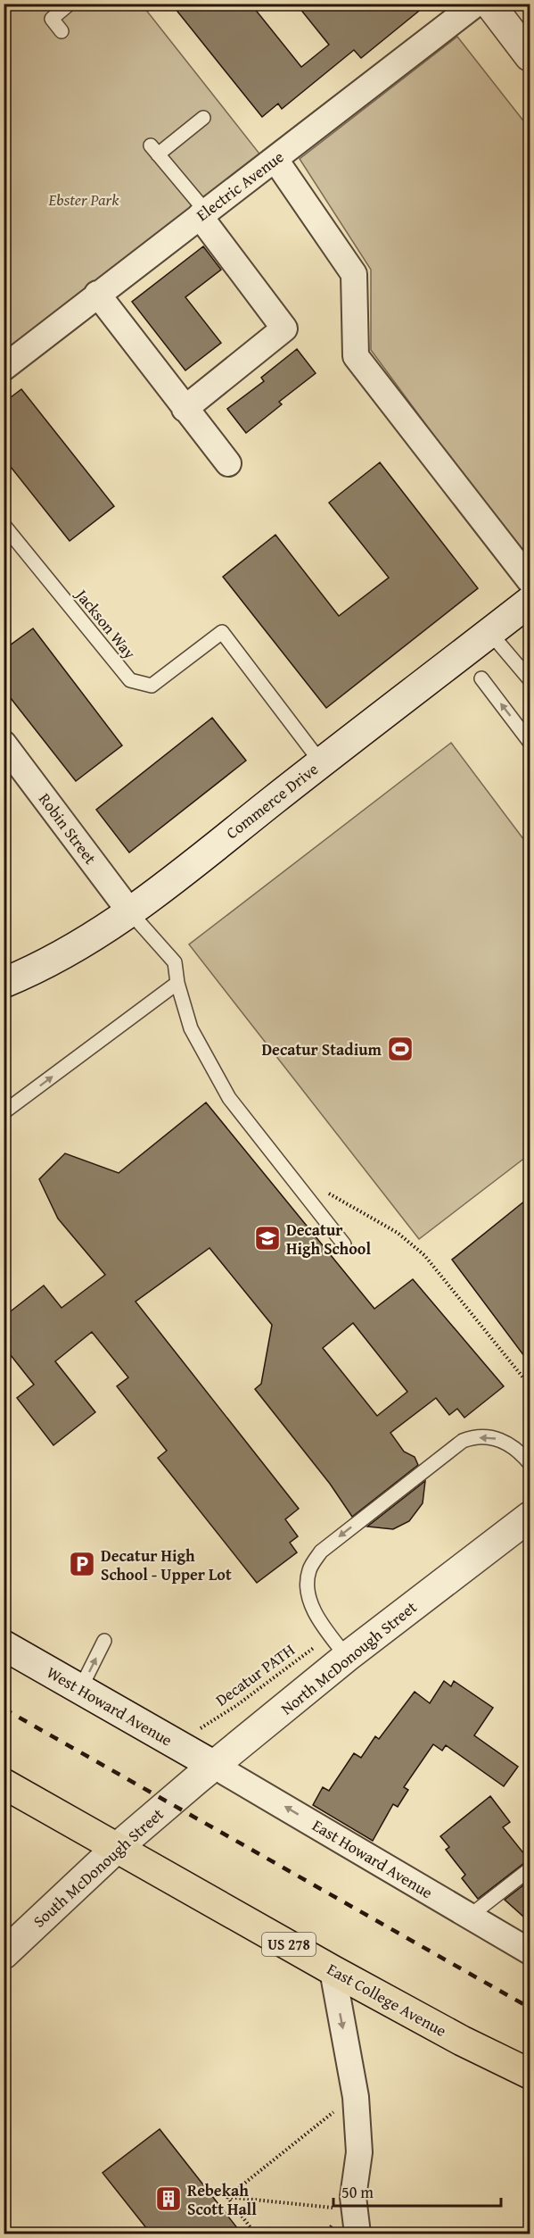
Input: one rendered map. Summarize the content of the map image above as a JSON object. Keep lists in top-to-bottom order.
{
  "streets": {
    "main road": [
      "Commerce Drive",
      "North McDonough Street",
      "West Howard Avenue",
      "South McDonough Street",
      "US 278",
      "East College Avenue"
    ],
    "street": ["Electric Avenue", "Robin Street", "East Howard Avenue"],
    "lane": ["Jackson Way"],
    "path": ["Decatur PATH"]
  },
  "crossings": [
    ["Jackson Way", "Commerce Drive"],
    ["Commerce Drive", "Robin Street"],
    ["North McDonough Street", "West Howard Avenue"],
    ["North McDonough Street", "East Howard Avenue"],
    ["North McDonough Street", "South McDonough Street"],
    ["West Howard Avenue", "East Howard Avenue"],
    ["South McDonough Street", "US 278"],
    ["South McDonough Street", "East College Avenue"],
    ["US 278", "East College Avenue"]
  ],
  "one_way": ["East Howard Avenue"],
  "parks": ["Ebster Park"],
  "places": {
    "sports": ["Decatur Stadium"],
    "school or university": ["Decatur High School"],
    "parking": ["Decatur High School - Upper Lot"],
    "building": ["Rebekah Scott Hall"]
  },
  "scale_bar": "50 m"
}
